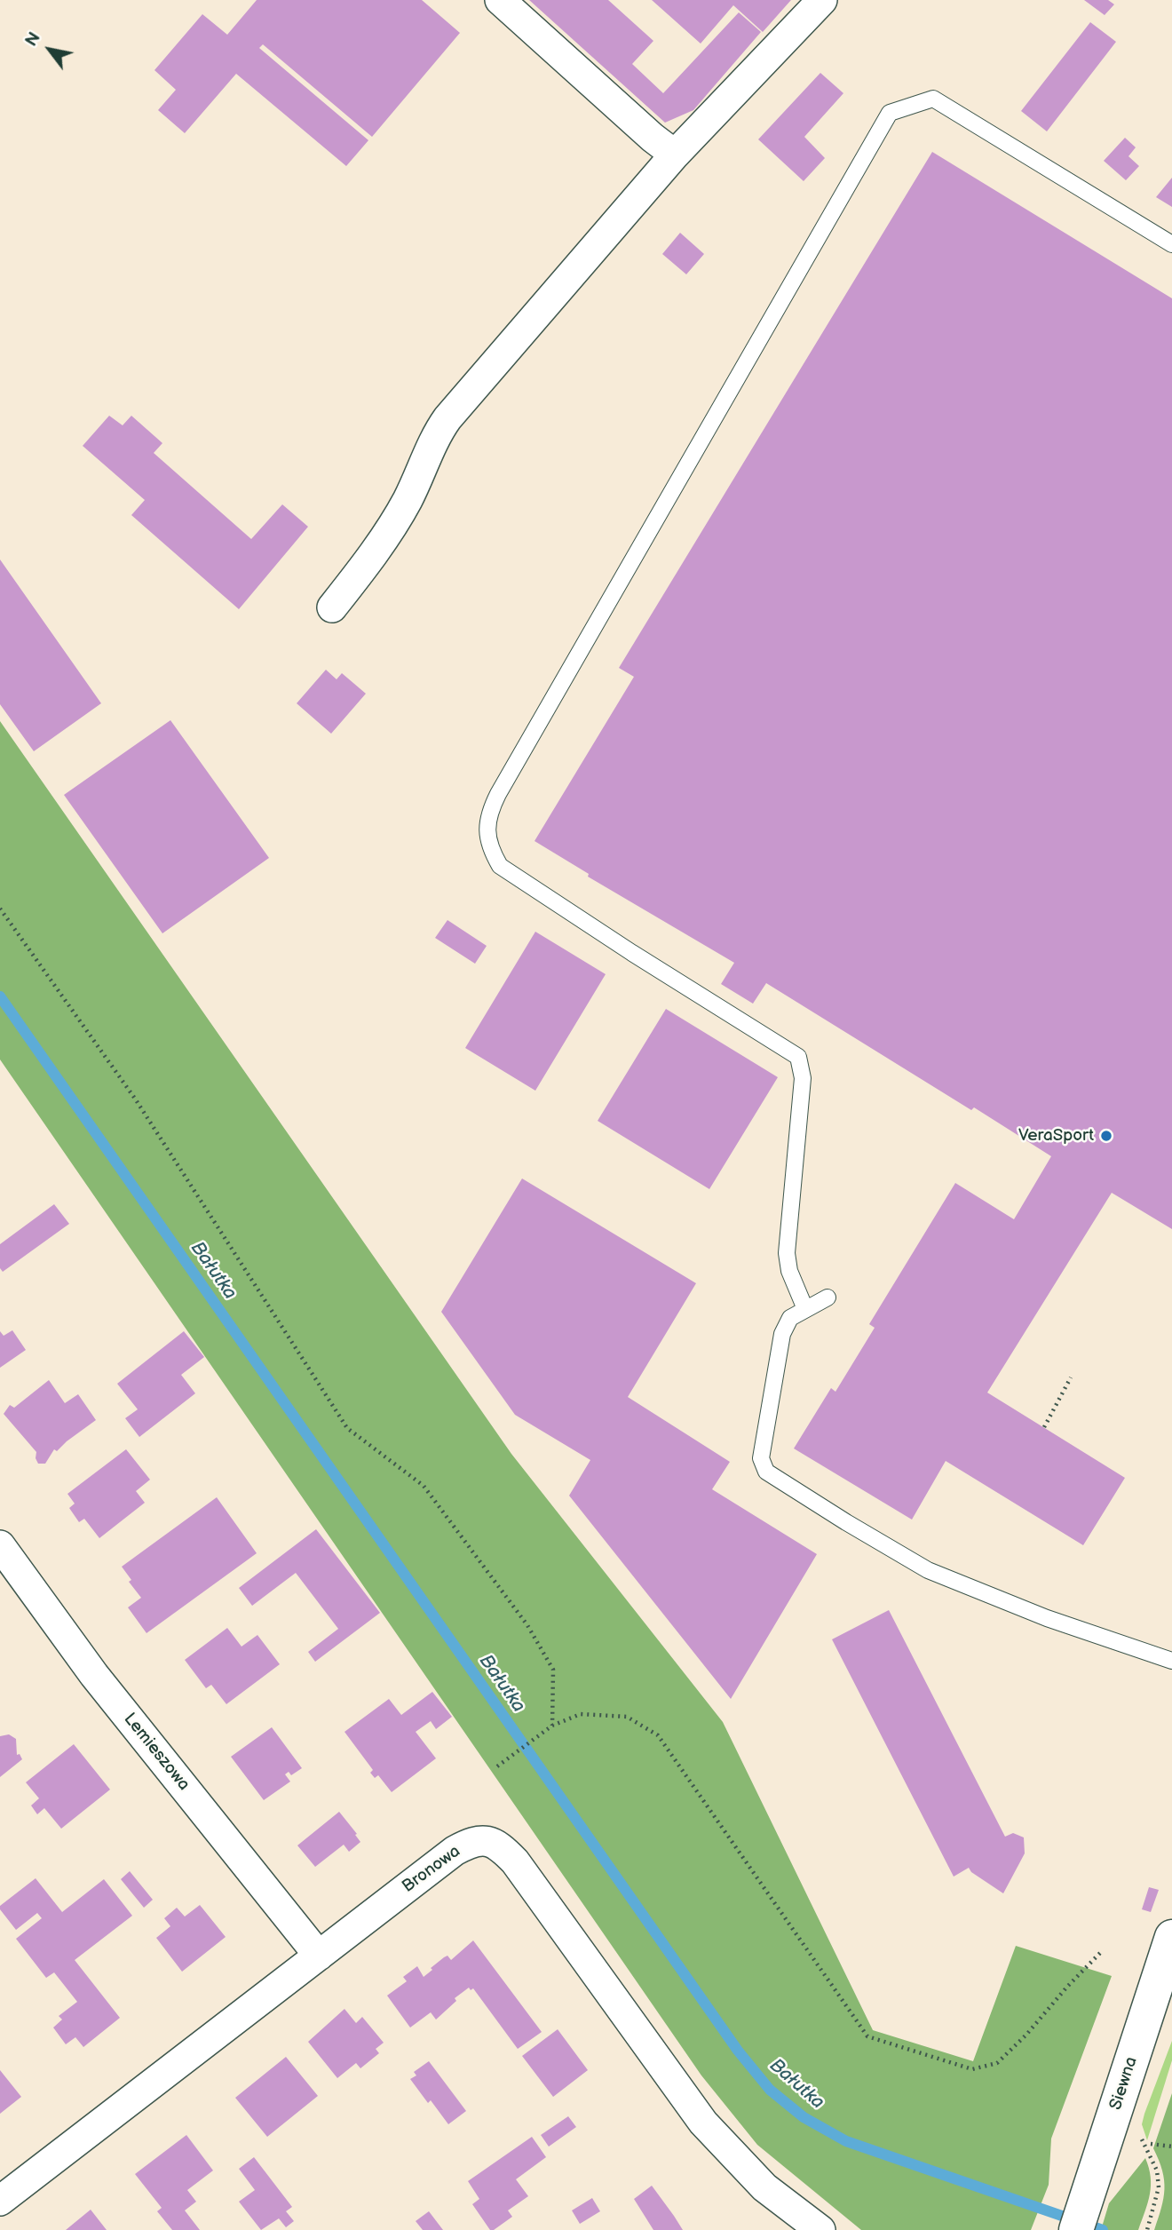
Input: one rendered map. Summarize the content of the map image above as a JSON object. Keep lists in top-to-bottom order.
{
  "streets": {
    "street": ["Lemieszowa", "Bronowa", "Siewna"]
  },
  "crossings": [
    ["Lemieszowa", "Bronowa"]
  ],
  "water": ["Bałutka"],
  "places": ["VeraSport"],
  "north": "top left"
}
